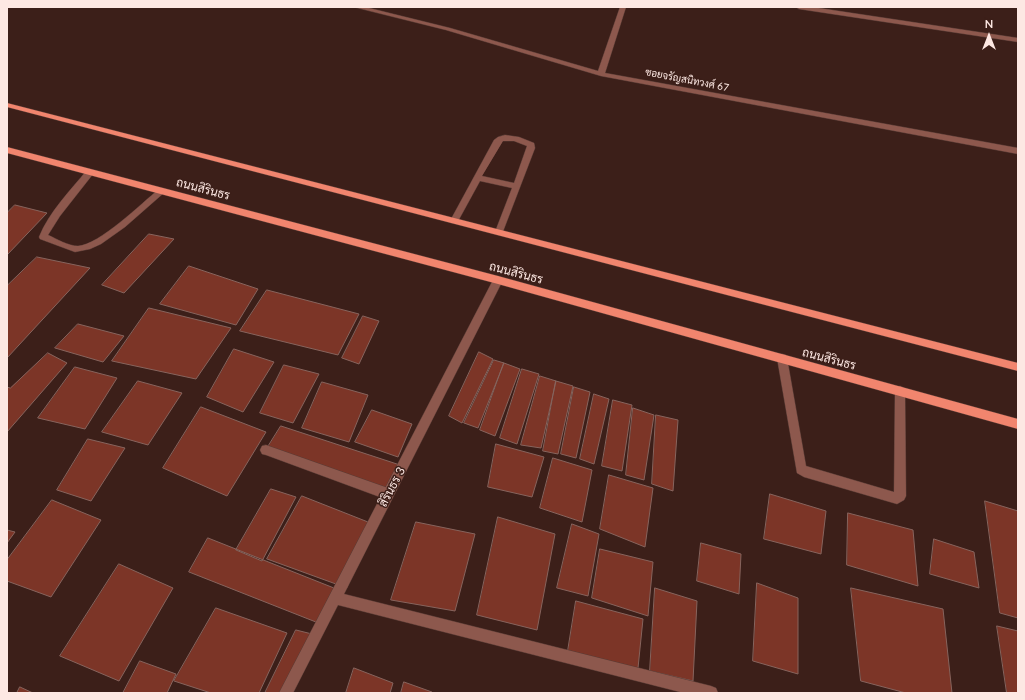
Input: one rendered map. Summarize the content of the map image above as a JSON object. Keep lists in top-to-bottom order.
{
  "streets": {
    "main road": ["ถนนสิรินธร"],
    "street": ["ซอยจรัญสนิทวงศ์ 67", "สิรินธร 3"]
  },
  "crossings": [
    ["ถนนสิรินธร", "สิรินธร 3"]
  ],
  "north": "top"
}
